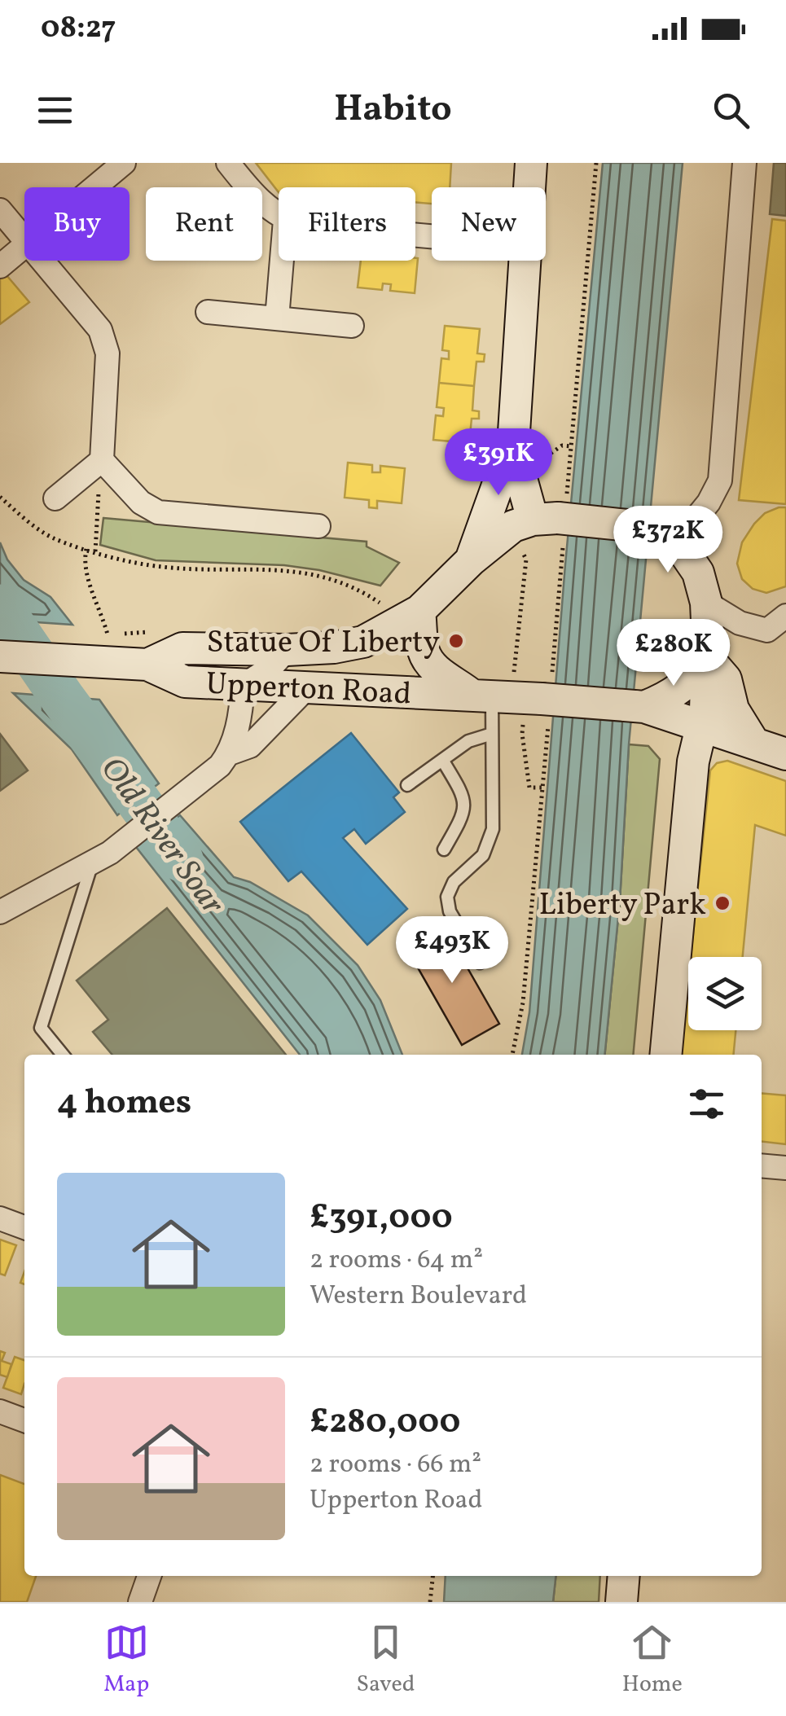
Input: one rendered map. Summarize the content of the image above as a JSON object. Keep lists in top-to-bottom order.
{
  "streets": {
    "street": ["Upperton Road"]
  },
  "water": ["Old River Soar"],
  "places": ["Statue Of Liberty", "Liberty Park"],
  "page": {
    "status": "08:27",
    "header": "Habito",
    "chip": [
      "Buy",
      "Rent",
      "Filters",
      "New"
    ],
    "price": [
      "£391K",
      "£372K",
      "£280K",
      "£493K"
    ],
    "heading": "4 homes",
    "list": [
      {
        "name": "£391,000",
        "note": "2 rooms · 64 m² · Western Boulevard"
      },
      {
        "name": "£280,000",
        "note": "2 rooms · 66 m² · Upperton Road"
      }
    ],
    "tabs": ["Map", "Saved", "Home"]
  }
}
